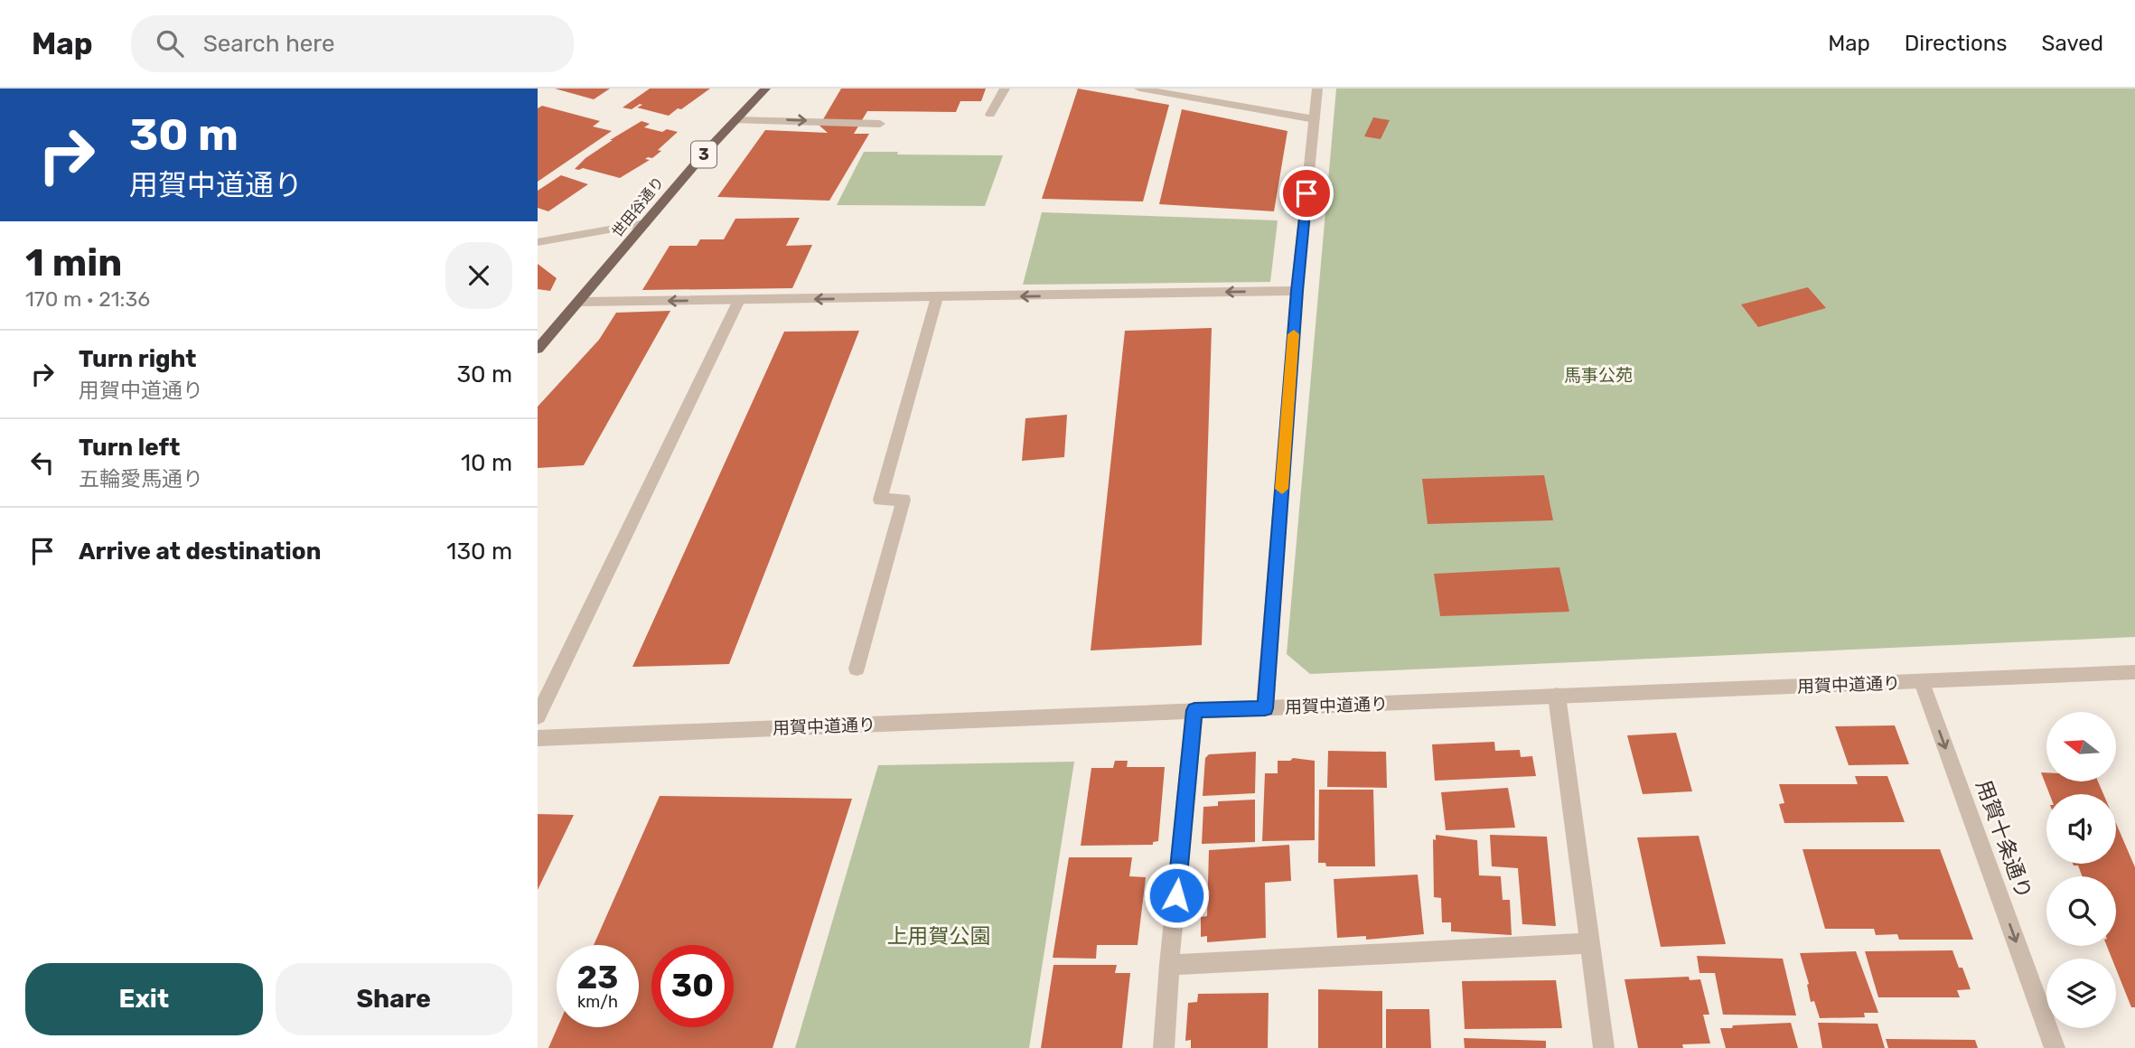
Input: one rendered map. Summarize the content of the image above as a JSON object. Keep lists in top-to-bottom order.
{
  "streets": {
    "main road": ["3", "世田谷通り"],
    "street": ["用賀中道通り", "用賀十条通り"]
  },
  "crossings": [
    ["用賀中道通り", "用賀十条通り"]
  ],
  "one_way": ["用賀十条通り"],
  "parks": ["馬事公苑", "上用賀公園"],
  "north": "left",
  "page": {
    "header": "Map",
    "search": "Search here",
    "nav": ["Map", "Directions", "Saved"],
    "turn": ["30 m", "用賀中道通り"],
    "heading": ["1 min", "170 m · 21:36"],
    "list": [
      {
        "name": "Turn right",
        "note": "用賀中道通り",
        "value": "30 m"
      },
      {
        "name": "Turn left",
        "note": "五輪愛馬通り",
        "value": "10 m"
      },
      {
        "name": "Arrive at destination",
        "value": "130 m"
      }
    ],
    "speed": "23 km/h",
    "limit": "30",
    "buttons": ["Exit", "Share"]
  }
}
